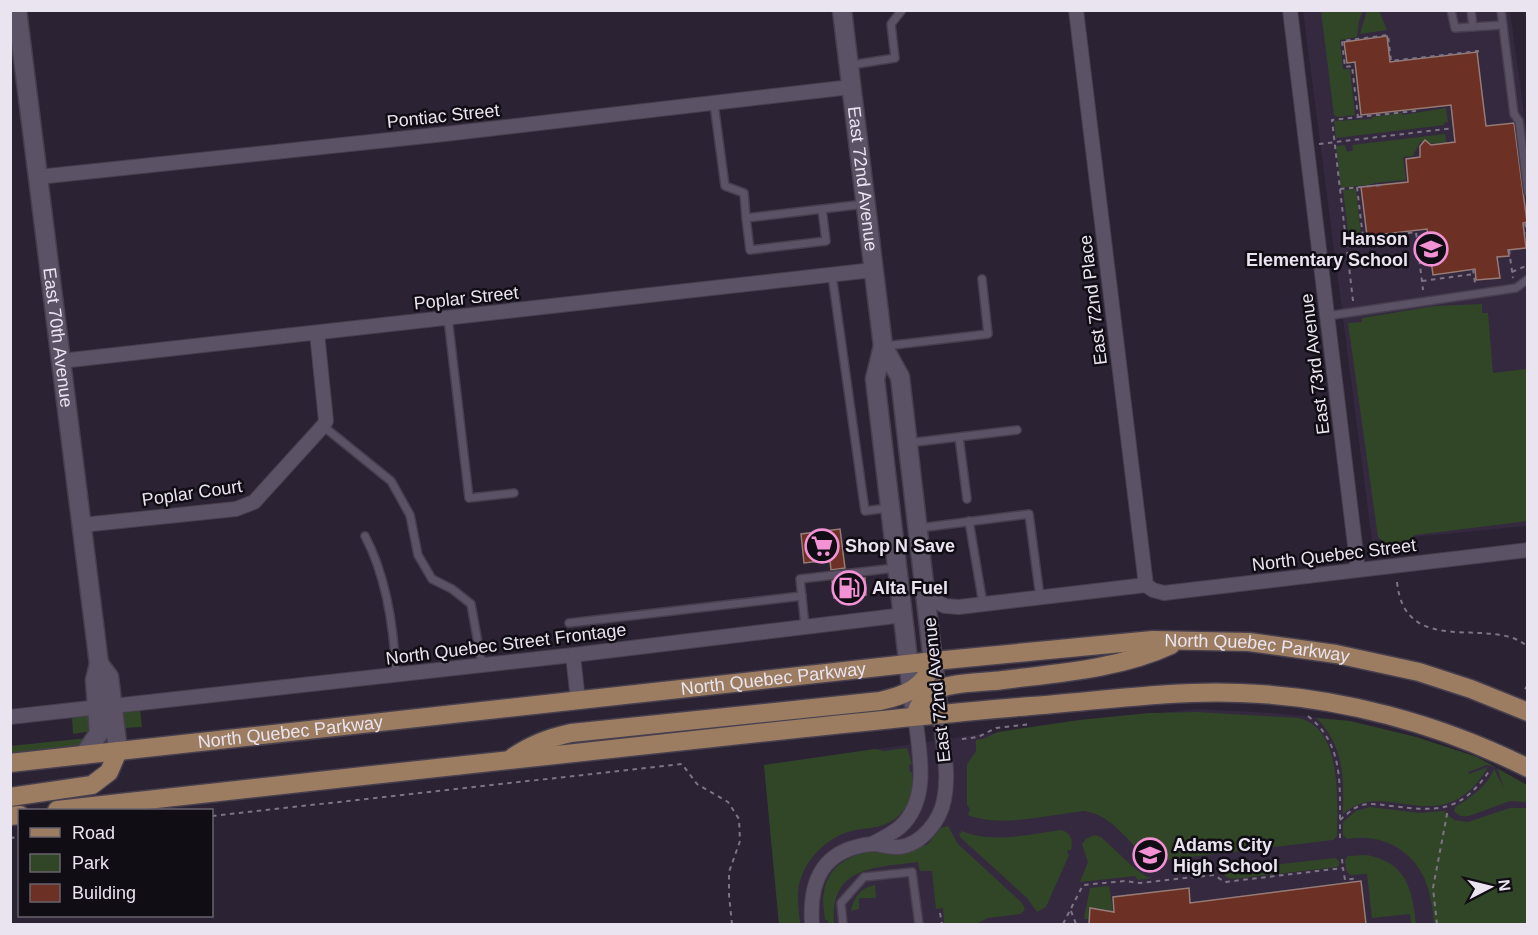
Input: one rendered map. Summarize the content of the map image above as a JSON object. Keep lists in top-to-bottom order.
{
  "streets": {
    "main road": ["East 72nd Avenue", "East 70th Avenue", "North Quebec Parkway"],
    "street": [
      "Pontiac Street",
      "Poplar Street",
      "East 72nd Place",
      "East 73rd Avenue",
      "Poplar Court",
      "North Quebec Street",
      "North Quebec Street Frontage"
    ]
  },
  "crossings": [
    ["Pontiac Street", "East 72nd Avenue"],
    ["Pontiac Street", "East 70th Avenue"],
    ["East 72nd Avenue", "Poplar Street"],
    ["East 72nd Avenue", "North Quebec Street Frontage"],
    ["East 72nd Avenue", "North Quebec Parkway"],
    ["Poplar Street", "East 70th Avenue"],
    ["East 72nd Place", "North Quebec Street"],
    ["East 70th Avenue", "Poplar Court"],
    ["East 70th Avenue", "North Quebec Street Frontage"],
    ["East 70th Avenue", "North Quebec Parkway"],
    ["East 73rd Avenue", "North Quebec Street"]
  ],
  "places": {
    "school or university": ["Hanson Elementary School", "Adams City High School"],
    "supermarket": ["Shop N Save"],
    "fuel station": ["Alta Fuel"]
  },
  "legend": ["Road", "Park", "Building"],
  "north": "right"
}
